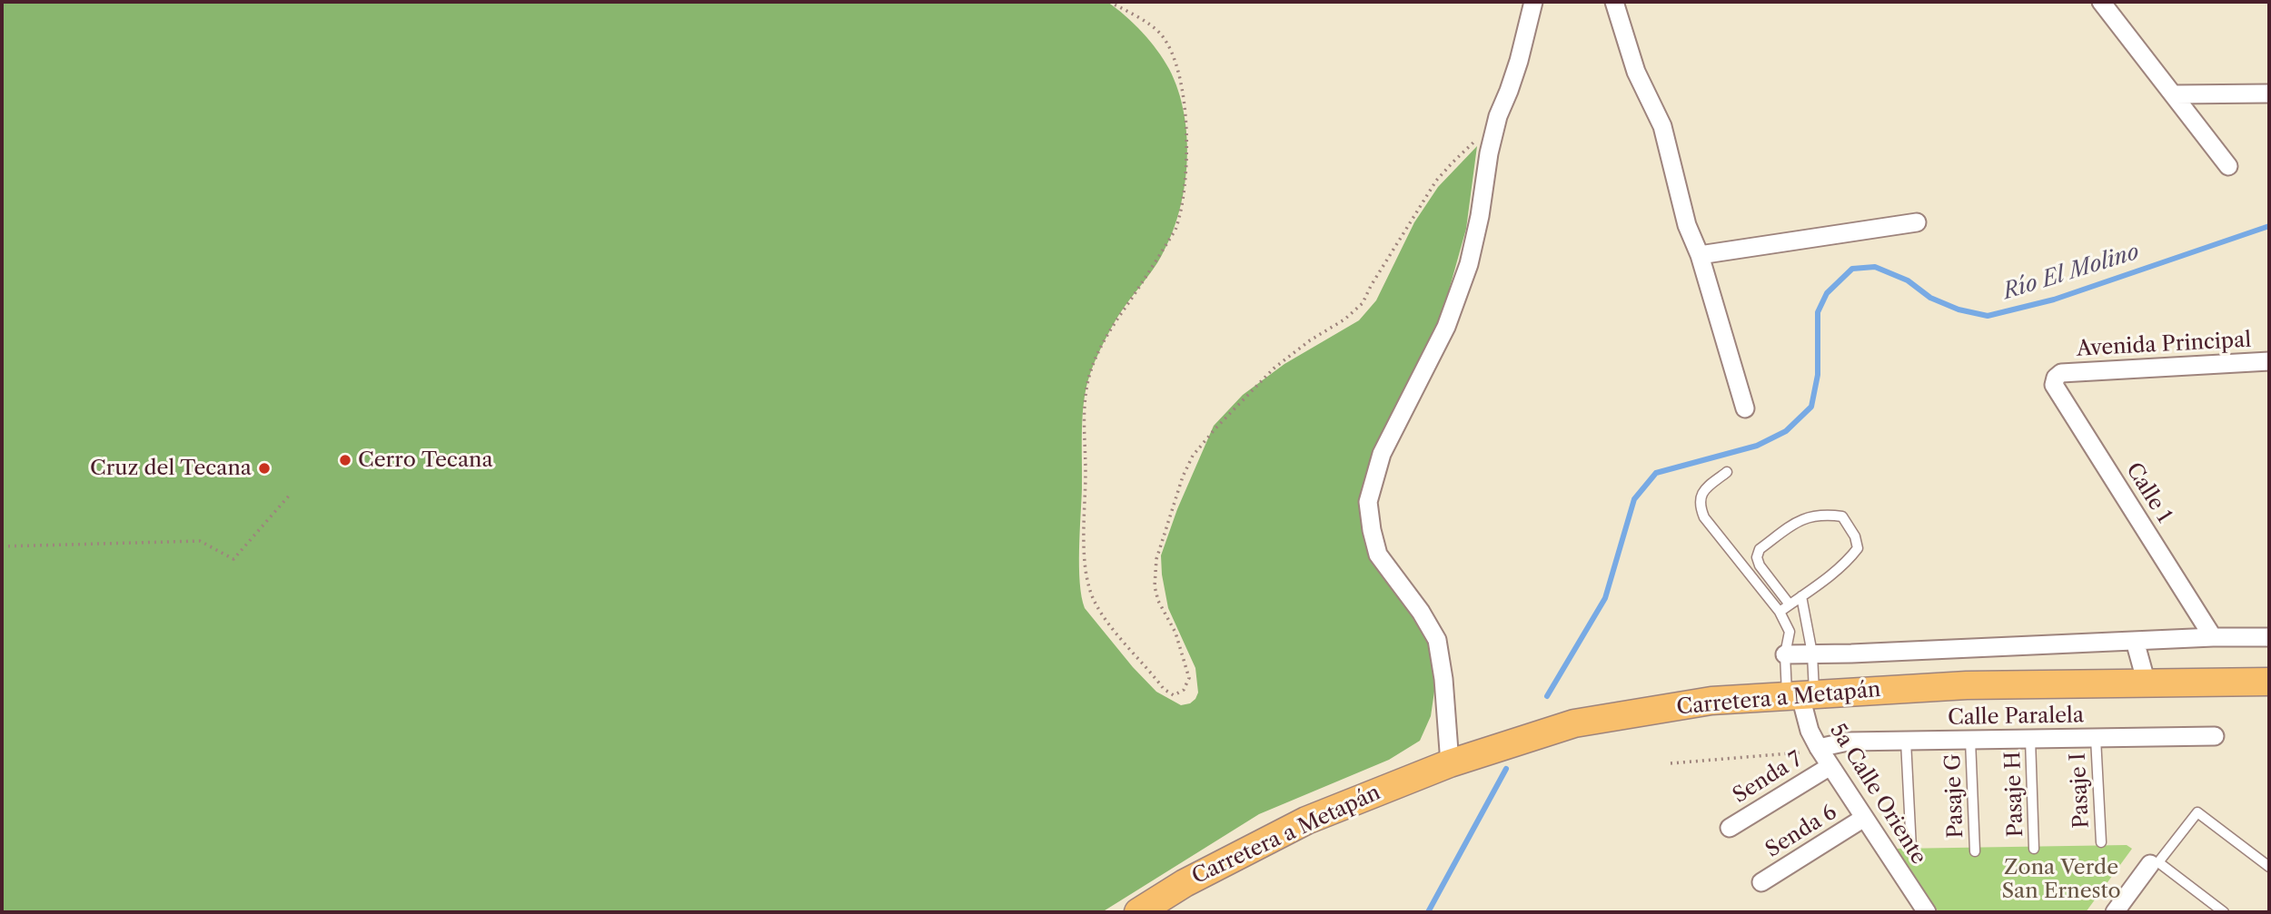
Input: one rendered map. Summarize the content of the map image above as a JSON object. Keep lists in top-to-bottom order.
{
  "streets": {
    "main road": ["Carretera a Metapán"],
    "street": [
      "Avenida Principal",
      "Calle 1",
      "Calle Paralela",
      "Senda 7",
      "5a Calle Oriente",
      "Senda 6"
    ],
    "lane": ["Pasaje I", "Pasaje H", "Pasaje G"]
  },
  "crossings": [
    ["Avenida Principal", "Calle 1"],
    ["Carretera a Metapán", "5a Calle Oriente"],
    ["Calle Paralela", "Pasaje I"],
    ["Calle Paralela", "5a Calle Oriente"],
    ["Calle Paralela", "Pasaje H"],
    ["Calle Paralela", "Pasaje G"],
    ["Senda 7", "5a Calle Oriente"],
    ["5a Calle Oriente", "Senda 6"]
  ],
  "water": ["Río El Molino"],
  "parks": ["Zona Verde San Ernesto"],
  "places": ["Cerro Tecana", "Cruz del Tecana"]
}
